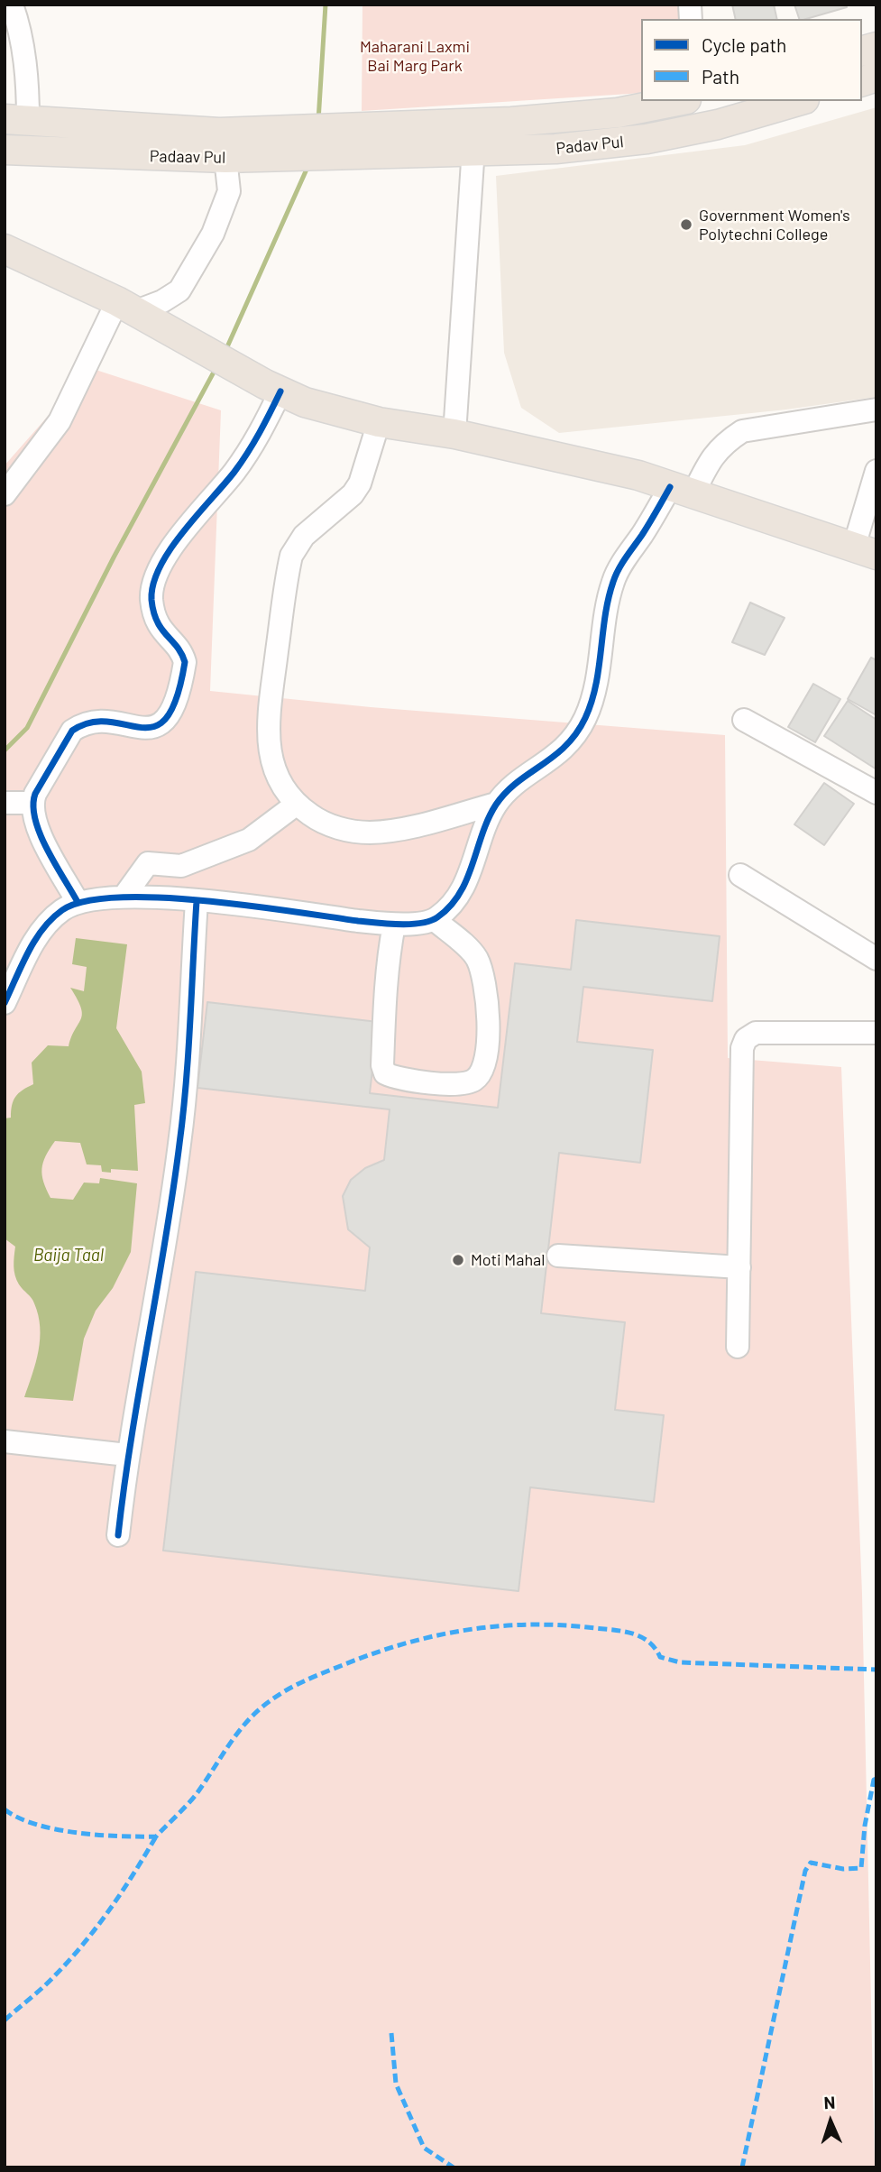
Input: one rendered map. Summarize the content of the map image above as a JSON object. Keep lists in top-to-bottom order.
{
  "streets": {
    "main road": ["Padav Pul", "Padaav Pul"]
  },
  "crossings": [
    ["Padav Pul", "Padaav Pul"]
  ],
  "water": ["Baija Taal"],
  "parks": ["Maharani Laxmi Bai Marg Park"],
  "places": ["Government Women's Polytechni College", "Moti Mahal"],
  "legend": ["Cycle path", "Path"],
  "north": "top"
}
